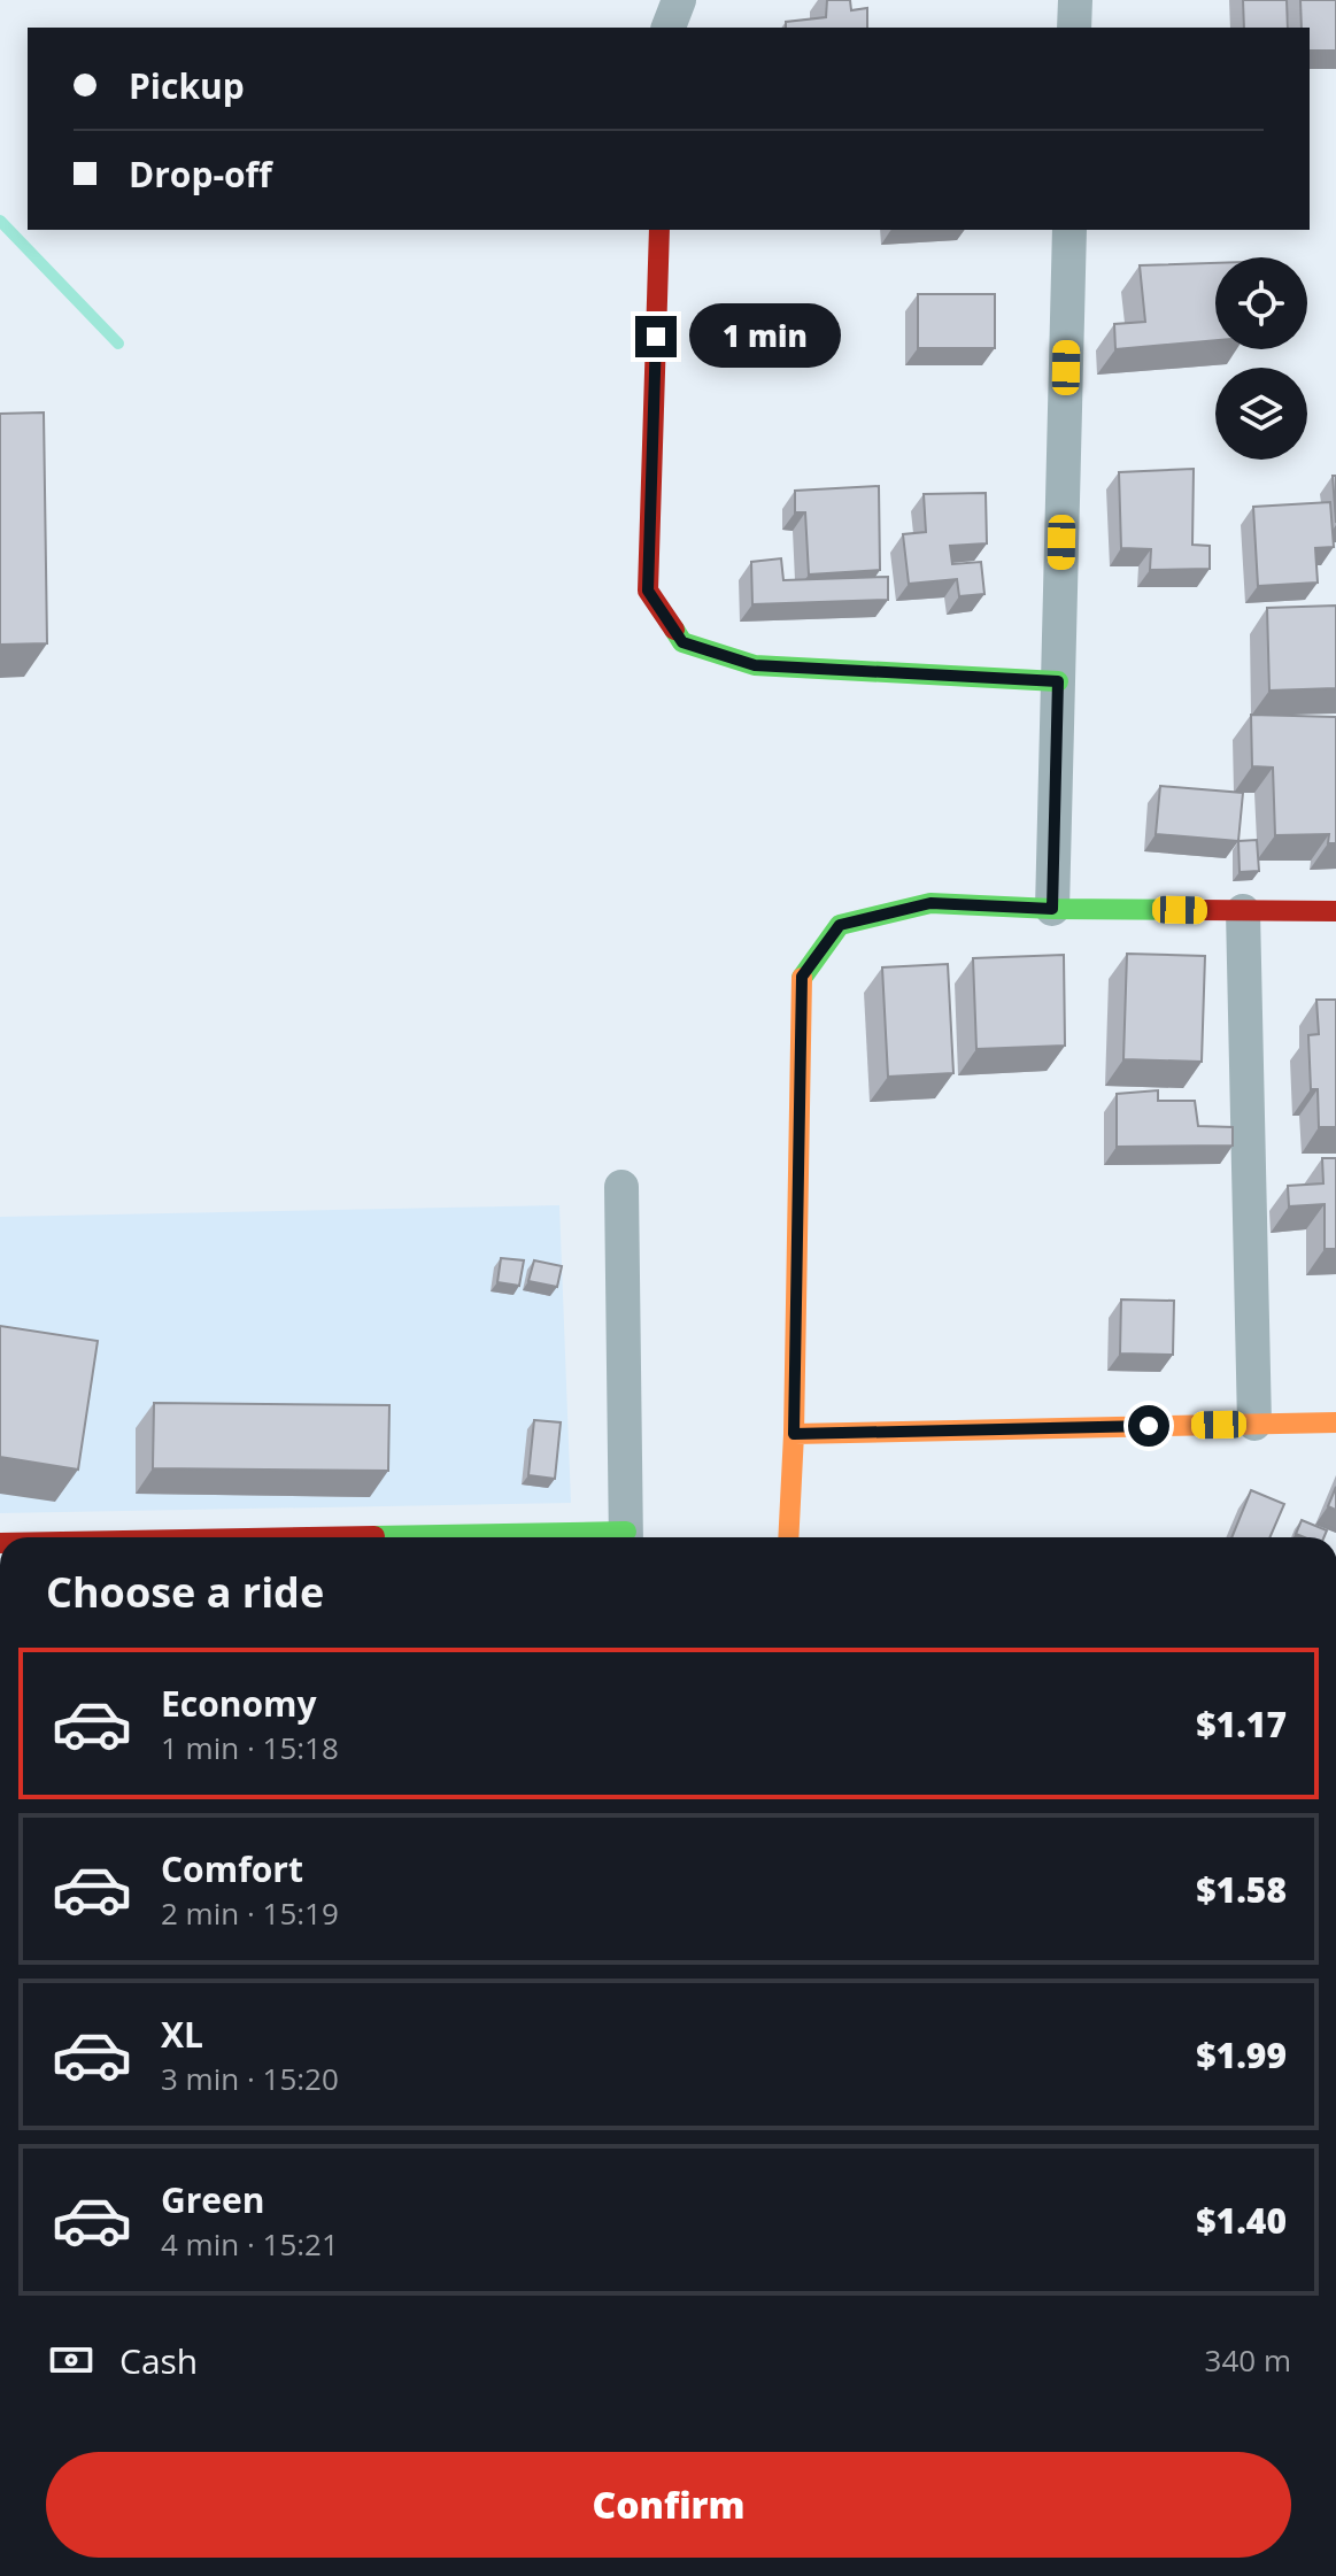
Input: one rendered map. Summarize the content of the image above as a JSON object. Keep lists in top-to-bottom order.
{
  "page": {
    "banner": ["Pickup", "Drop-off"],
    "bubble": "1 min",
    "heading": "Choose a ride",
    "list": [
      {
        "name": "Economy",
        "note": "1 min · 15:18",
        "value": "$1.17"
      },
      {
        "name": "Comfort",
        "note": "2 min · 15:19",
        "value": "$1.58"
      },
      {
        "name": "XL",
        "note": "3 min · 15:20",
        "value": "$1.99"
      },
      {
        "name": "Green",
        "note": "4 min · 15:21",
        "value": "$1.40"
      }
    ],
    "pay": ["Cash", "340 m"],
    "buttons": "Confirm"
  }
}
